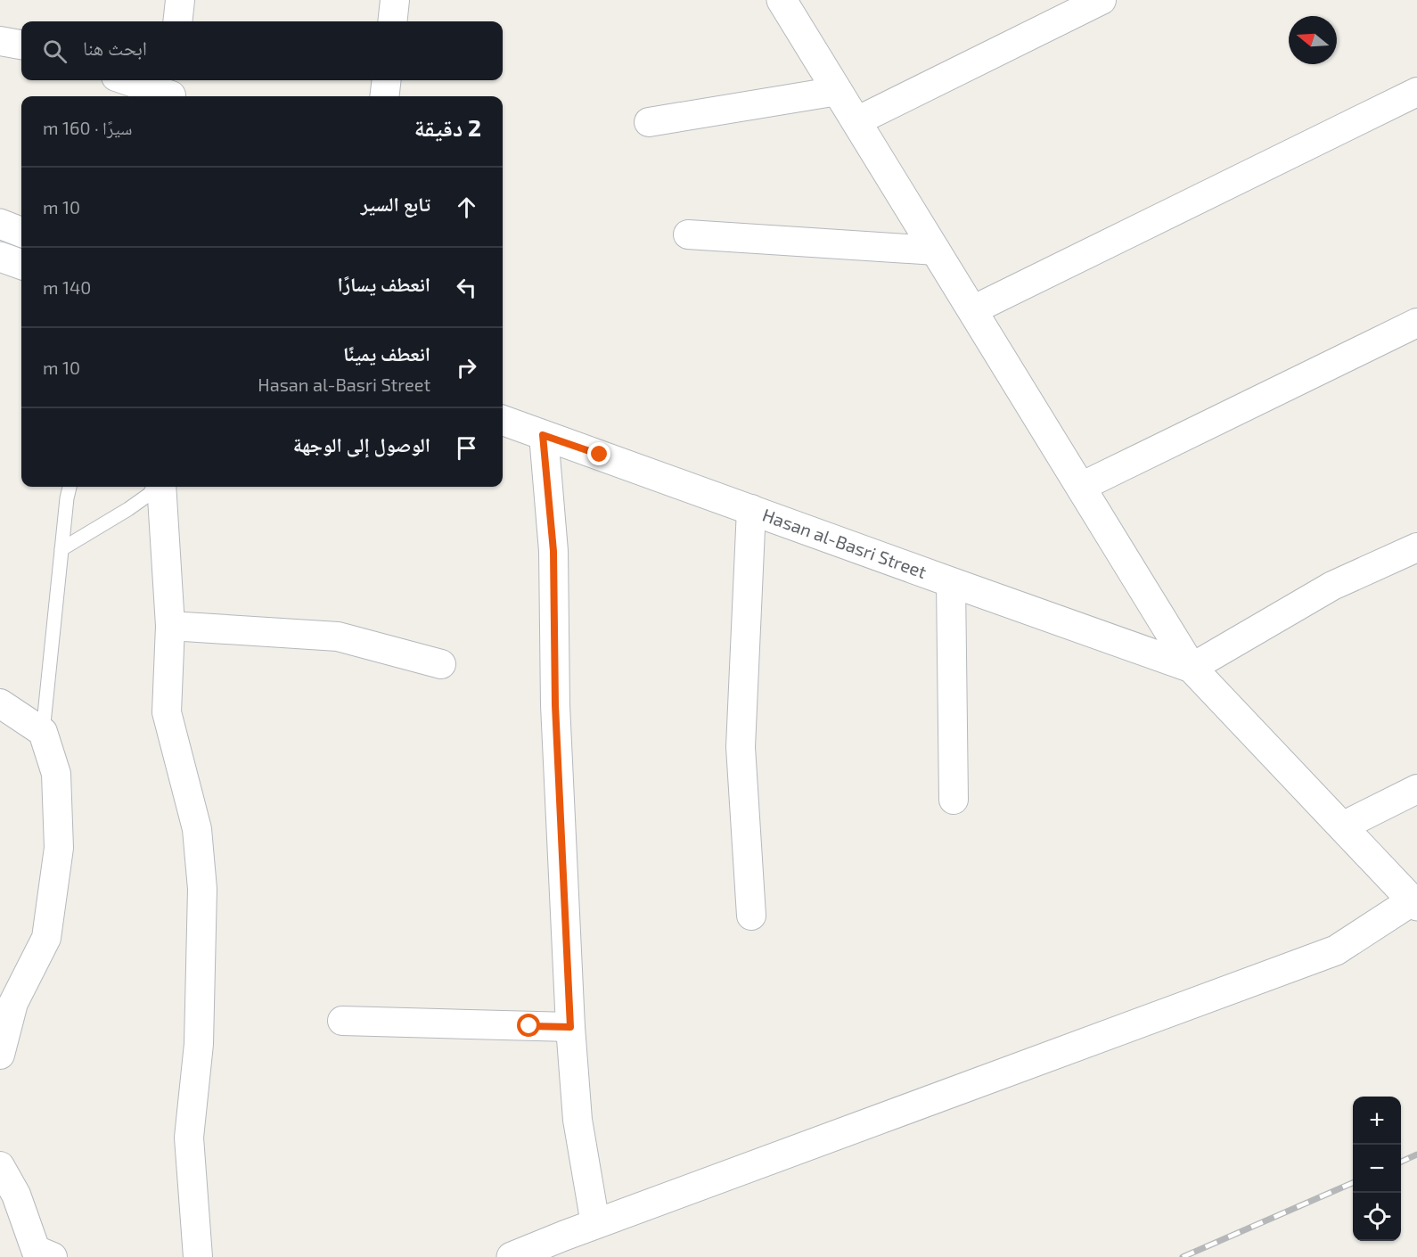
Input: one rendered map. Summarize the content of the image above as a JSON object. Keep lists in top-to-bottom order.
{
  "streets": {
    "street": ["Hasan al-Basri Street"]
  },
  "north": "left",
  "page": {
    "search": "ابحث هنا",
    "heading": ["2 دقيقة", "سيرًا · 160 m"],
    "list": [
      ["تابع السير", "10 m"],
      ["انعطف يسارًا", "140 m"],
      ["انعطف يمينًا", "Hasan al-Basri Street", "10 m"],
      "الوصول إلى الوجهة"
    ],
    "map_buttons": ["+", "−"]
  }
}
